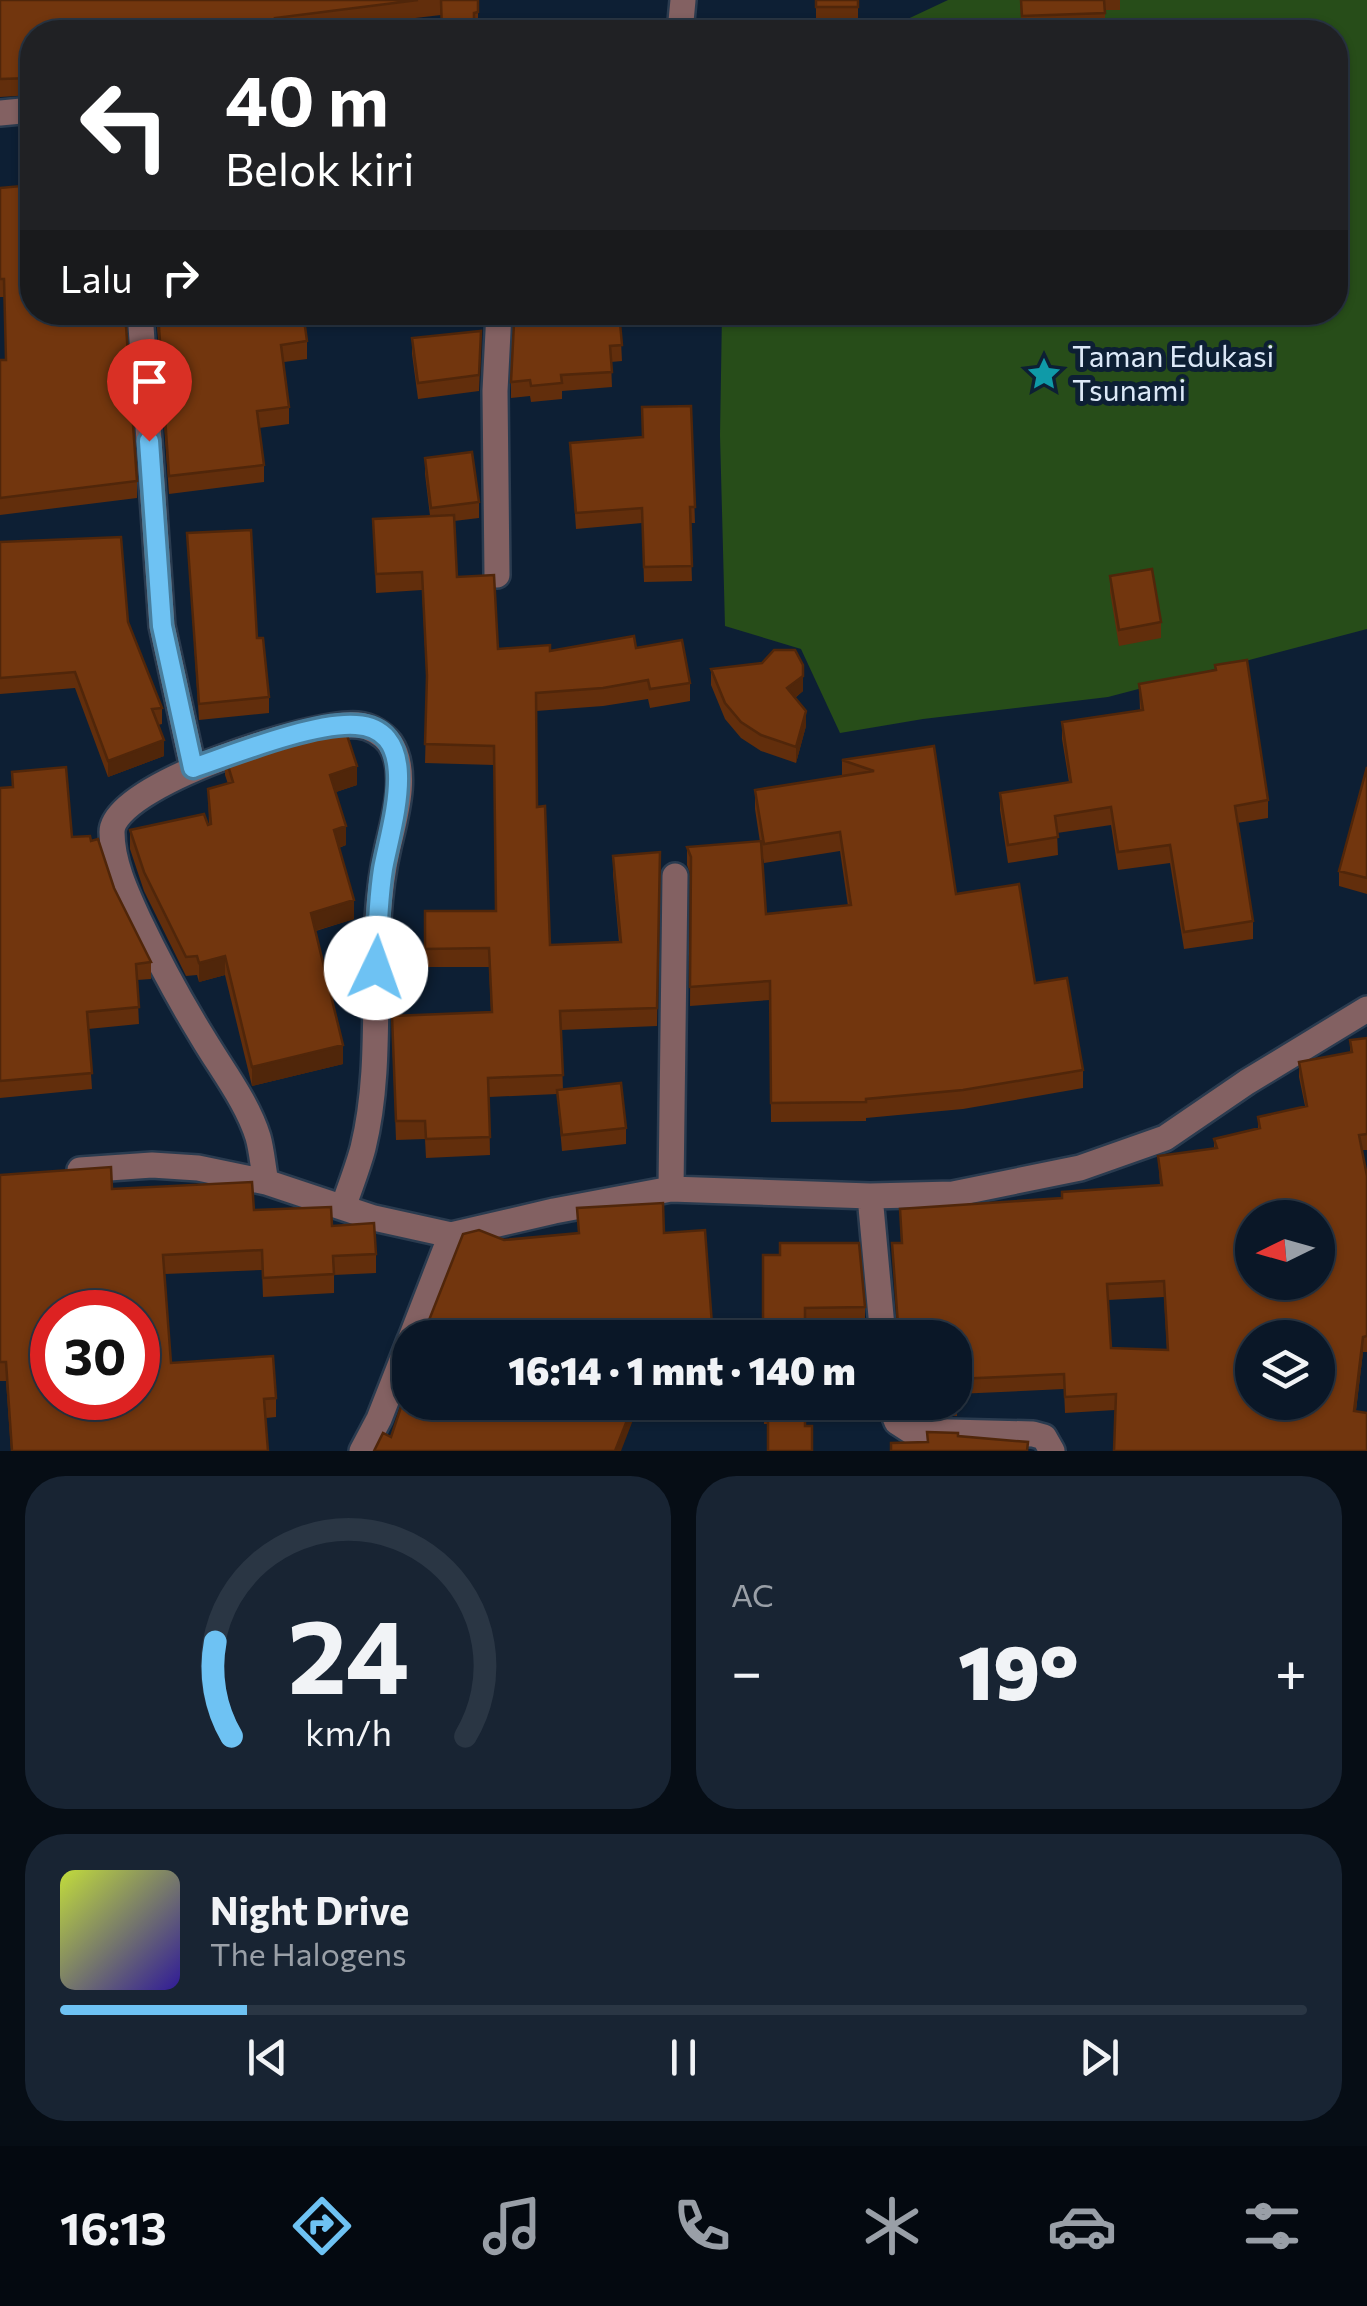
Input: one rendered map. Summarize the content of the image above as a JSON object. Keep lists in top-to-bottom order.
{
  "places": {
    "place": ["Taman Edukasi Tsunami"]
  },
  "north": "left",
  "page": {
    "turn": ["40 m", "Belok kiri"],
    "then": "Lalu",
    "limit": "30",
    "trip": "16:14 · 1 mnt · 140 m",
    "tile": "AC",
    "heat": ["−", "19°", "+"],
    "song": ["Night Drive", "The Halogens"],
    "tabs": "16:13",
    "gauge": ["24", "km/h"]
  }
}
